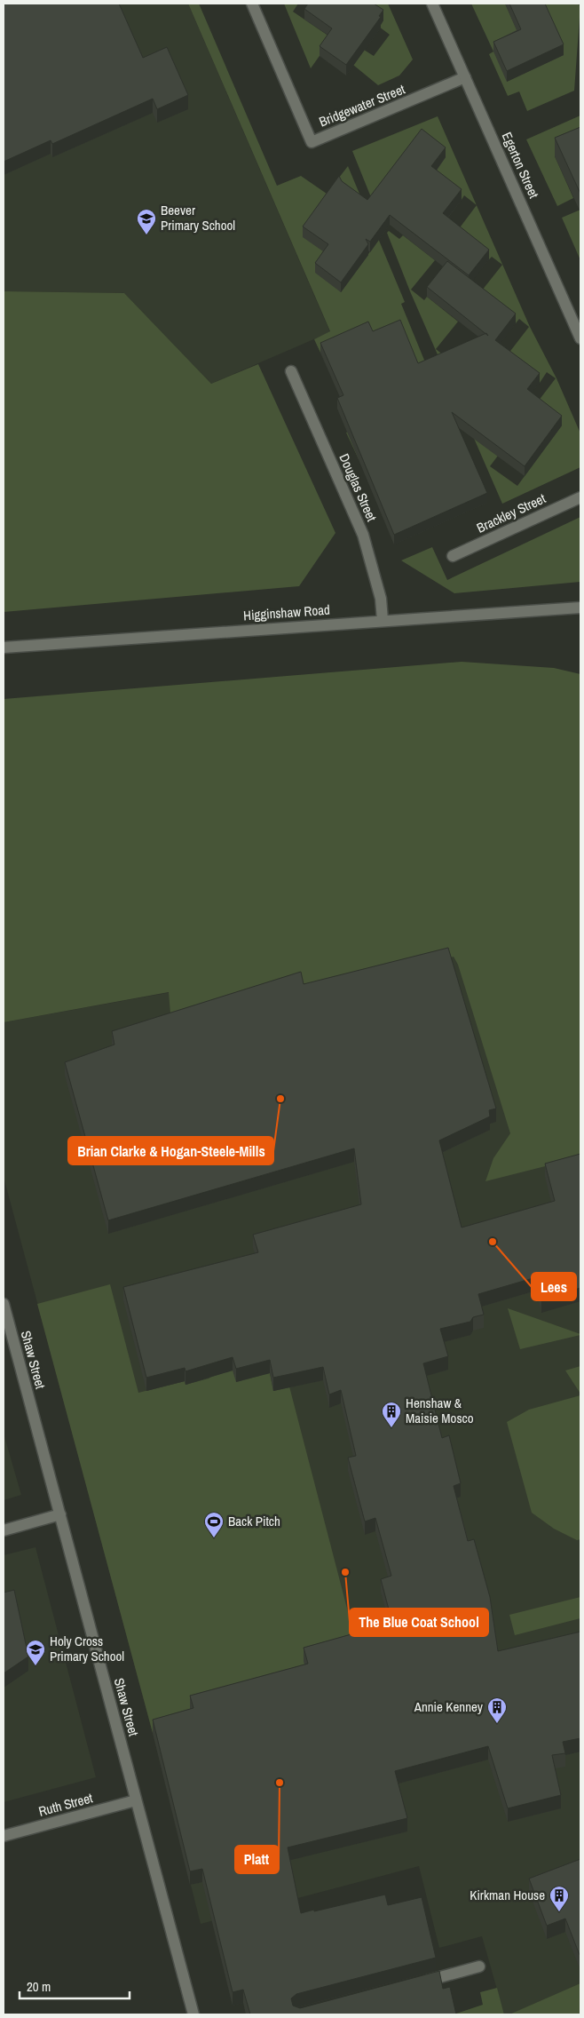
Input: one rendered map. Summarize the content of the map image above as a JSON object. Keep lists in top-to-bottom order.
{
  "streets": {
    "street": [
      "Bridgewater Street",
      "Egerton Street",
      "Douglas Street",
      "Brackley Street",
      "Higginshaw Road",
      "Shaw Street",
      "Ruth Street"
    ]
  },
  "crossings": [
    ["Bridgewater Street", "Egerton Street"],
    ["Douglas Street", "Higginshaw Road"],
    ["Shaw Street", "Ruth Street"]
  ],
  "places": {
    "school or university": ["Beever Primary School", "Holy Cross Primary School"],
    "other": [
      "Brian Clarke & Hogan-Steele-Mills",
      "Lees",
      "The Blue Coat School",
      "Platt"
    ],
    "building": ["Henshaw & Maisie Mosco", "Annie Kenney", "Kirkman House"],
    "sports": ["Back Pitch"]
  },
  "scale_bar": "20 m"
}
